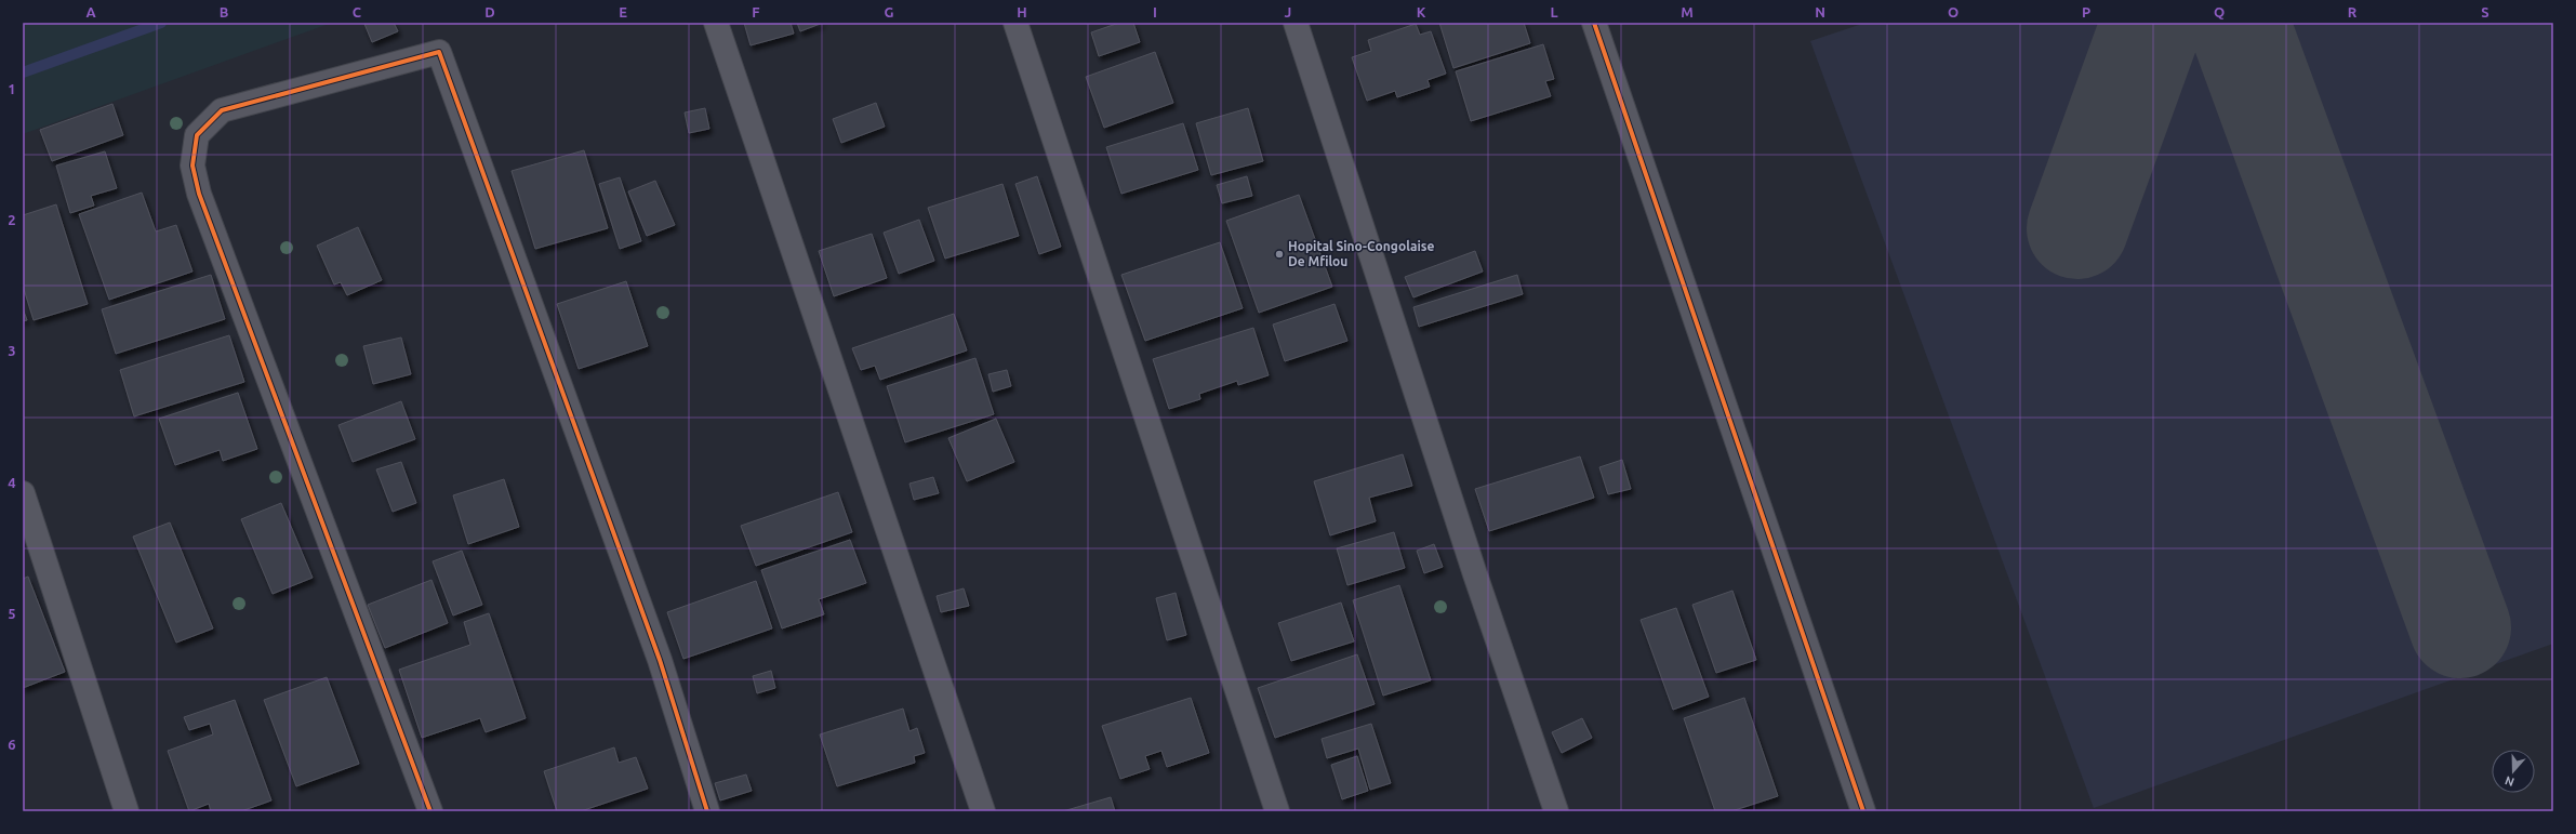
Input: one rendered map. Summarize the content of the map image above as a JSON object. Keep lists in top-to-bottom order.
{
  "places": ["Hopital Sino-Congolaise De Mfilou"],
  "north": "bottom",
  "grid": {
    "columns": [
      "A",
      "B",
      "C",
      "D",
      "E",
      "F",
      "G",
      "H",
      "I",
      "J",
      "K",
      "L",
      "M",
      "N",
      "O",
      "P",
      "Q",
      "R",
      "S"
    ],
    "rows": [
      "1",
      "2",
      "3",
      "4",
      "5",
      "6"
    ]
  }
}
